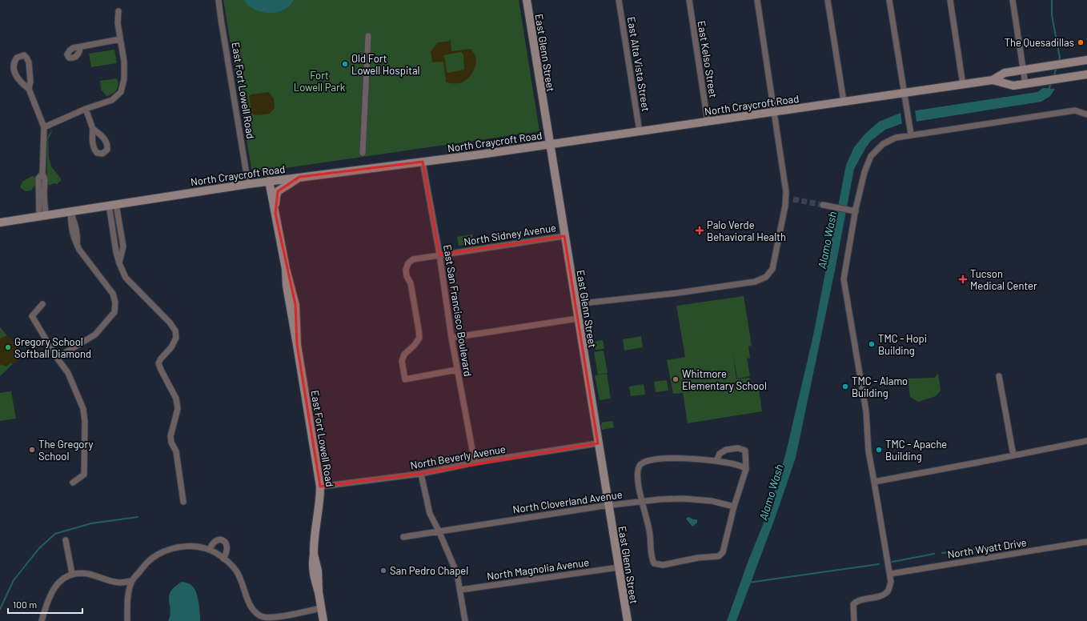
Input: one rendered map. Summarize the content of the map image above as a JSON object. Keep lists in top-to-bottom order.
{
  "streets": {
    "main road": ["East Glenn Street", "East Fort Lowell Road", "North Craycroft Road"],
    "street": [
      "East Kelso Street",
      "East Alta Vista Street",
      "North Sidney Avenue",
      "East San Francisco Boulevard",
      "North Beverly Avenue",
      "North Cloverland Avenue",
      "North Wyatt Drive",
      "North Magnolia Avenue"
    ]
  },
  "crossings": [
    ["East Glenn Street", "North Craycroft Road"],
    ["East Glenn Street", "North Sidney Avenue"],
    ["East Glenn Street", "North Beverly Avenue"],
    ["East Glenn Street", "North Cloverland Avenue"],
    ["East Glenn Street", "North Magnolia Avenue"],
    ["East Kelso Street", "North Craycroft Road"],
    ["East Alta Vista Street", "North Craycroft Road"],
    ["East Fort Lowell Road", "North Craycroft Road"],
    ["East Fort Lowell Road", "North Beverly Avenue"],
    ["North Craycroft Road", "East San Francisco Boulevard"],
    ["North Sidney Avenue", "East San Francisco Boulevard"],
    ["East San Francisco Boulevard", "North Beverly Avenue"]
  ],
  "water": ["Alamo Wash"],
  "parks": ["Fort Lowell Park"],
  "places": {
    "other": [
      "The Quesadillas",
      "Old Fort Lowell Hospital",
      "TMC - Hopi Building",
      "Gregory School Softball Diamond",
      "Whitmore Elementary School",
      "TMC - Alamo Building",
      "The Gregory School",
      "TMC - Apache Building",
      "San Pedro Chapel"
    ],
    "health": ["Palo Verde Behavioral Health", "Tucson Medical Center"]
  },
  "scale_bar": "100 m"
}
